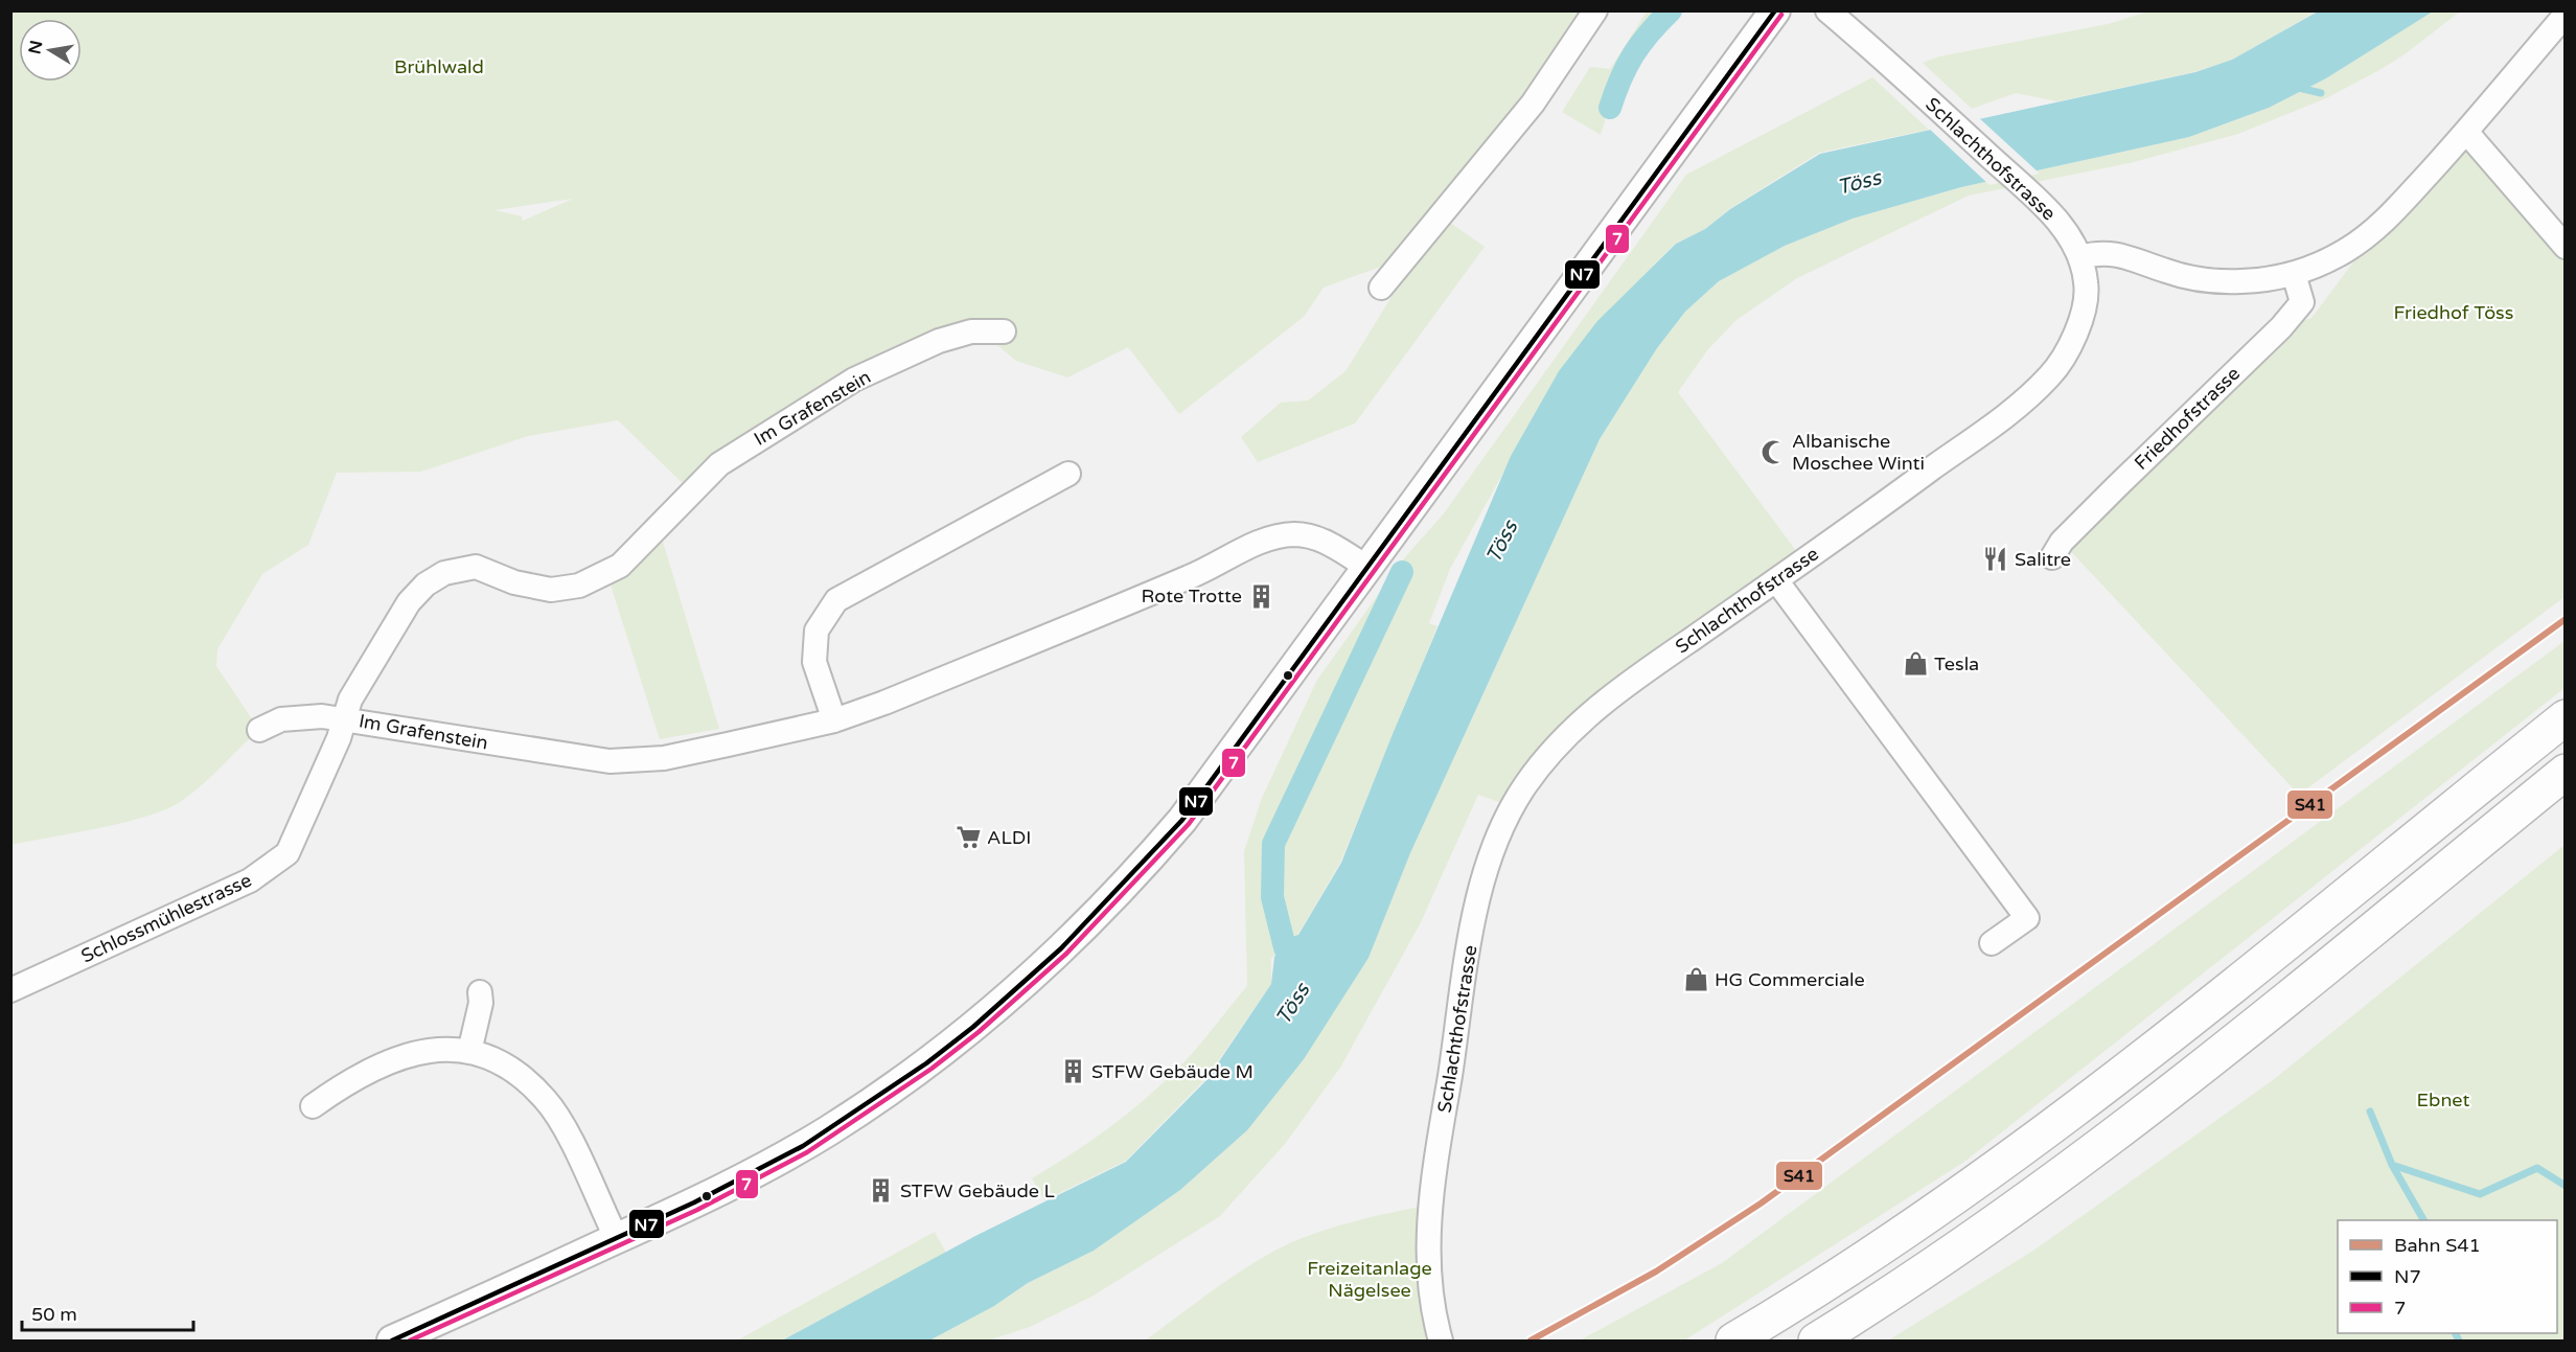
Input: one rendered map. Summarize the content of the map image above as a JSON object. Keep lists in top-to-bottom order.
{
  "streets": {
    "street": [
      "Schlachthofstrasse",
      "Im Grafenstein",
      "Friedhofstrasse",
      "Schlossmühlestrasse"
    ]
  },
  "crossings": [
    ["Im Grafenstein", "Schlossmühlestrasse"]
  ],
  "water": ["Töss"],
  "parks": [
    "Brühlwald",
    "Friedhof Töss",
    "Ebnet",
    "Freizeitanlage Nägelsee"
  ],
  "places": {
    "mosque": ["Albanische Moschee Winti"],
    "restaurant": ["Salitre"],
    "building": ["Rote Trotte", "STFW Gebäude M", "STFW Gebäude L"],
    "shop": ["Tesla", "HG Commerciale"],
    "supermarket": ["ALDI"]
  },
  "lines": ["transit line N7", "transit line 7", "rail line S41"],
  "legend": ["Bahn S41", "N7", "7"],
  "scale_bar": "50 m",
  "north": "left"
}
